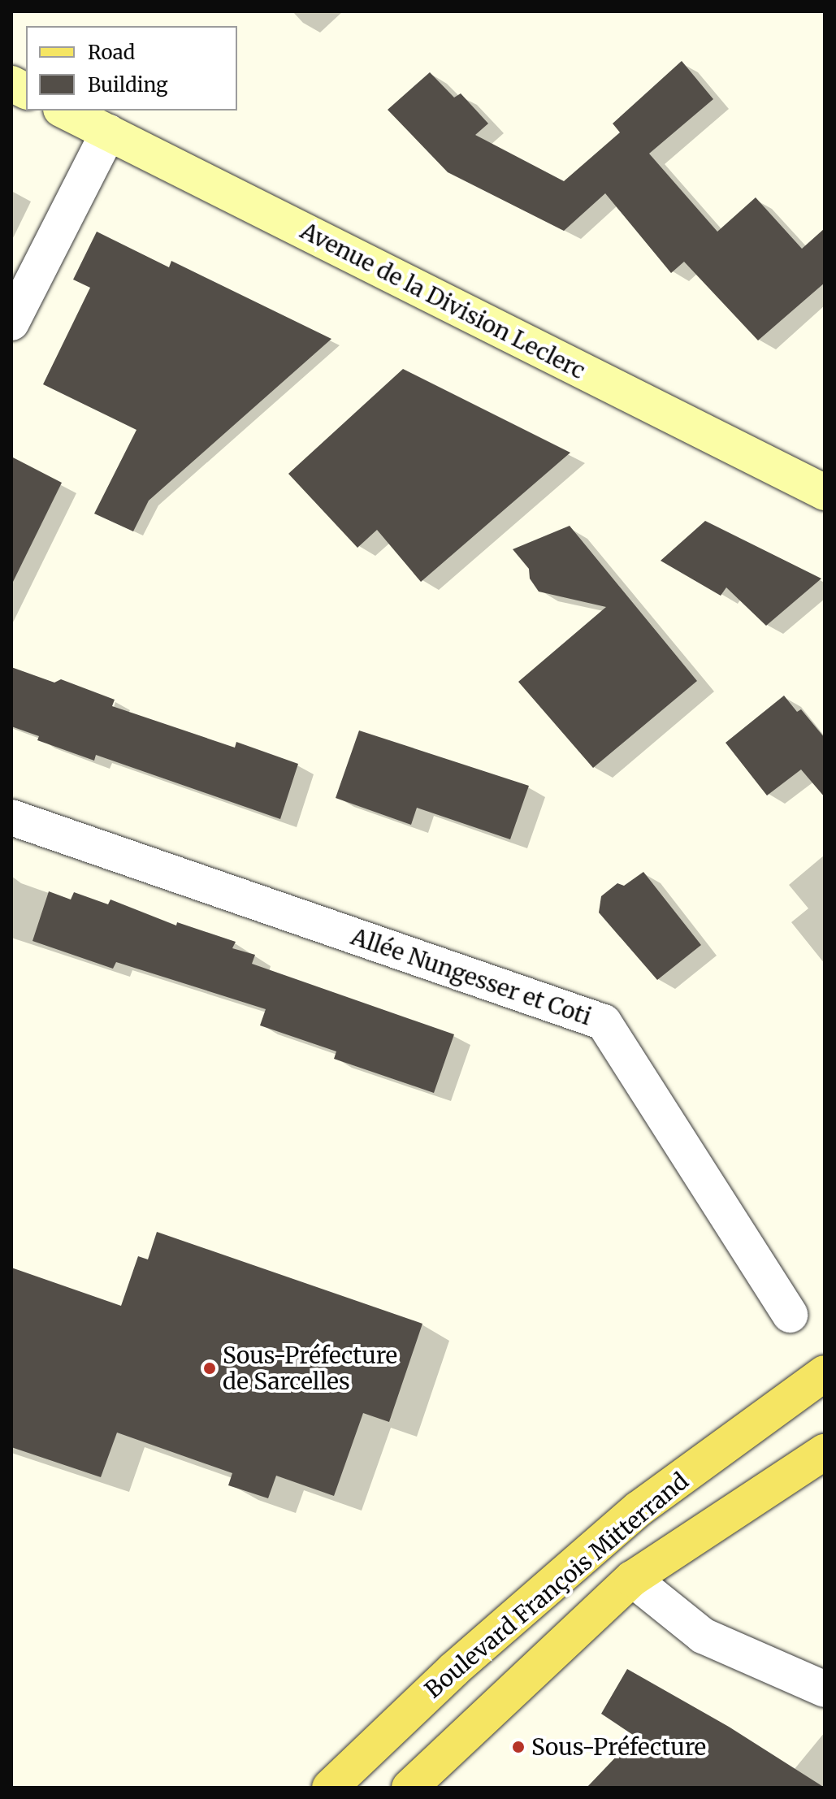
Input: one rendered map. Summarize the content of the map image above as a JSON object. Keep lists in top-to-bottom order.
{
  "streets": {
    "main road": ["Avenue de la Division Leclerc", "Boulevard François Mitterrand"],
    "street": ["Allée Nungesser et Coti"]
  },
  "places": ["Sous-Préfecture de Sarcelles", "Sous-Préfecture"],
  "legend": ["Road", "Building"]
}
